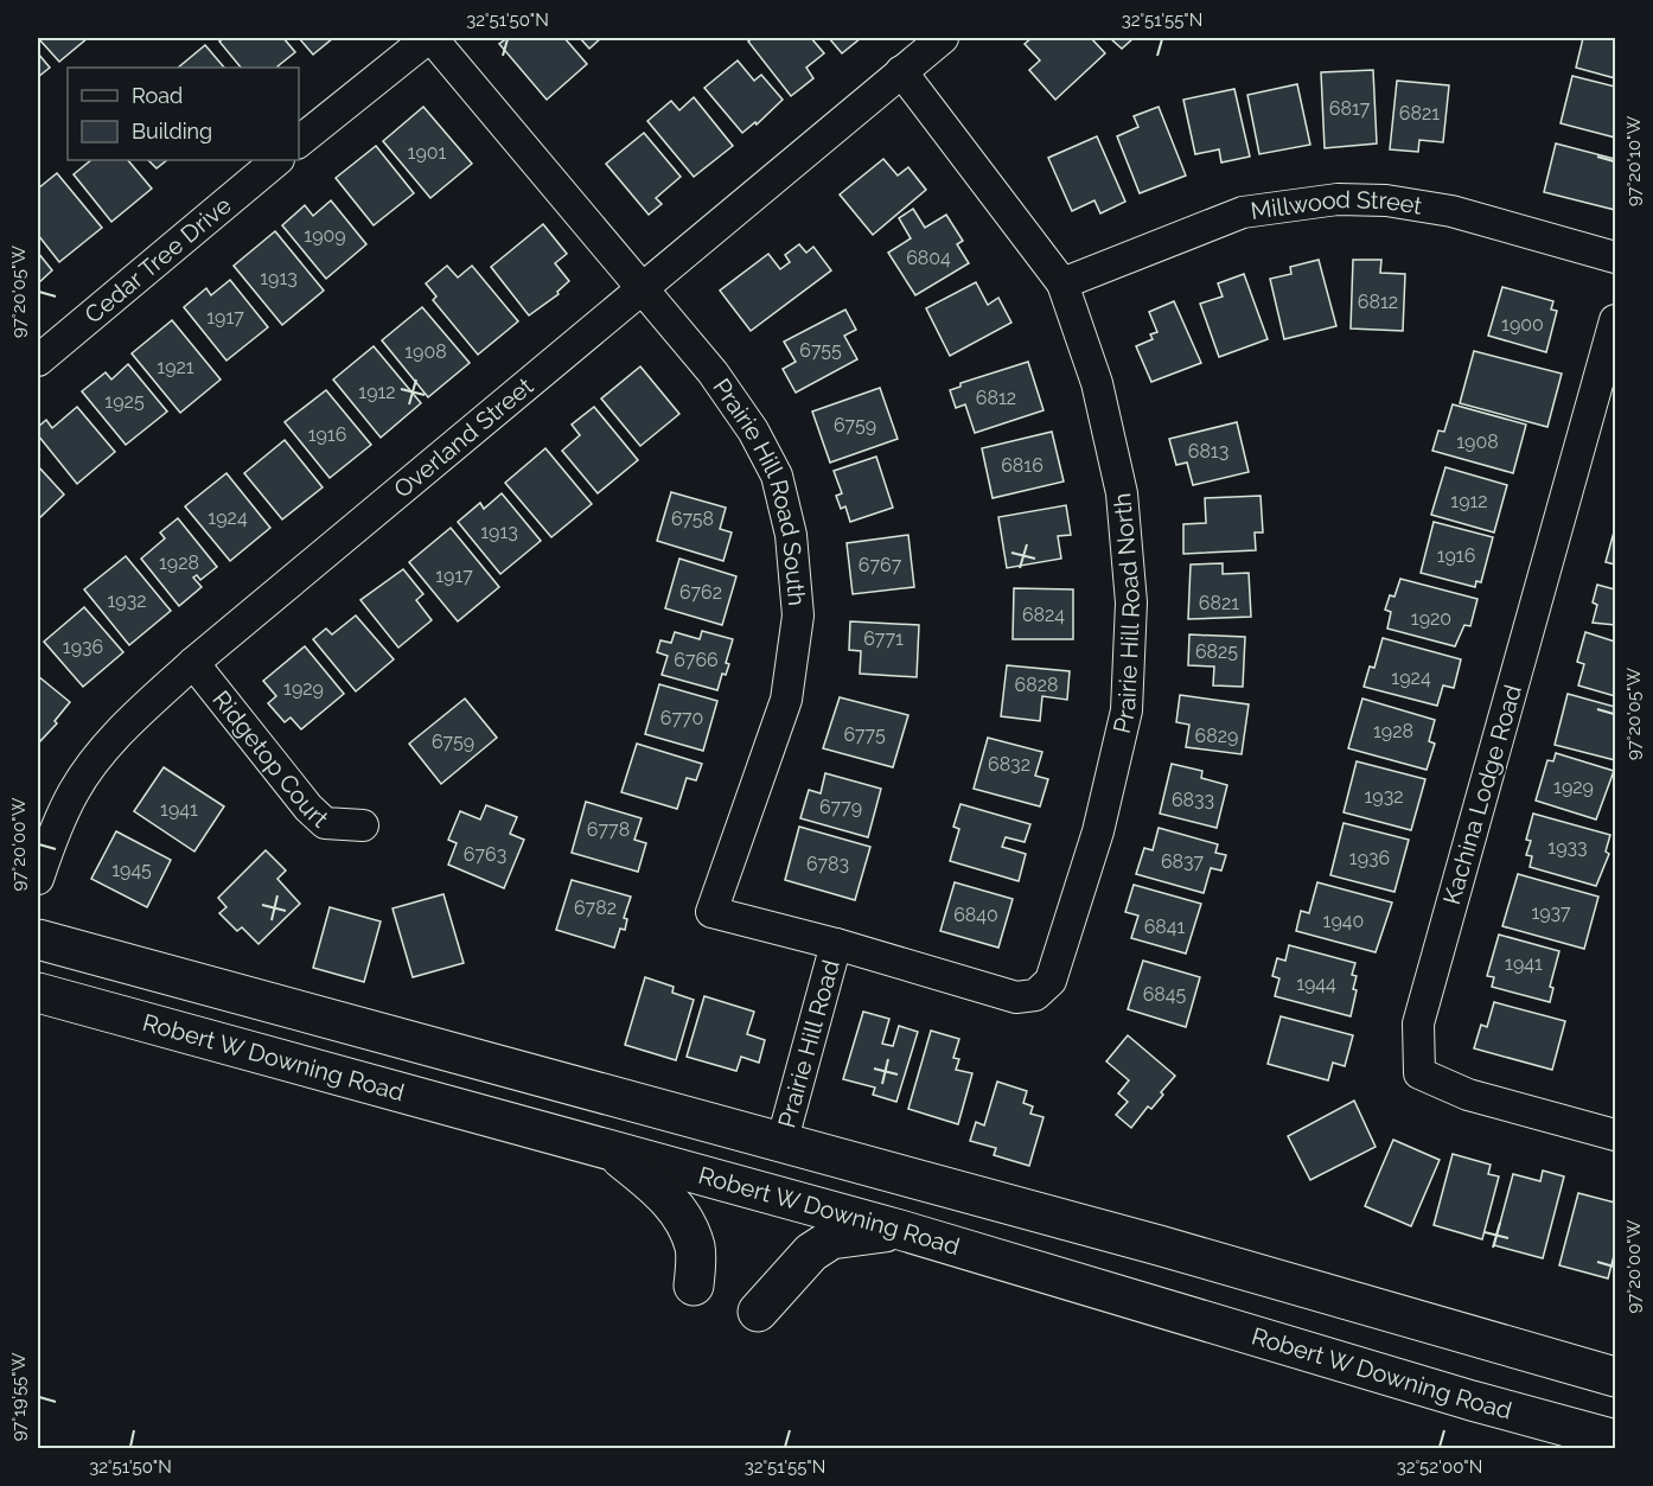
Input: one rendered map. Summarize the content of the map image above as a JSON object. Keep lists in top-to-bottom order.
{
  "streets": {
    "main road": ["Robert W Downing Road"],
    "street": [
      "Millwood Street",
      "Cedar Tree Drive",
      "Overland Street",
      "Prairie Hill Road South",
      "Prairie Hill Road North",
      "Ridgetop Court",
      "Kachina Lodge Road",
      "Prairie Hill Road"
    ]
  },
  "crossings": [
    ["Millwood Street", "Prairie Hill Road North"],
    ["Overland Street", "Prairie Hill Road South"],
    ["Overland Street", "Prairie Hill Road North"],
    ["Overland Street", "Ridgetop Court"],
    ["Prairie Hill Road South", "Prairie Hill Road North"],
    ["Prairie Hill Road South", "Prairie Hill Road"],
    ["Prairie Hill Road North", "Prairie Hill Road"]
  ],
  "house_numbers": [
    "6817",
    "6821",
    "1901",
    "1909",
    "6804",
    "1913",
    "6812",
    "1917",
    "1900",
    "6755",
    "1908",
    "1921",
    "1912",
    "6812",
    "1925",
    "6759",
    "1916",
    "1908",
    "6813",
    "6816",
    "1912",
    "1924",
    "6758",
    "1913",
    "1916",
    "1928",
    "6767",
    "1917",
    "6762",
    "1932",
    "6821",
    "6824",
    "1920",
    "6771",
    "1936",
    "6825",
    "6766",
    "1924",
    "6828",
    "1929",
    "6770",
    "1928",
    "6775",
    "6829",
    "6759",
    "6832",
    "1929",
    "1932",
    "6833",
    "6779",
    "1941",
    "6778",
    "1933",
    "6763",
    "1936",
    "6837",
    "6783",
    "1945",
    "6782",
    "1937",
    "6840",
    "1940",
    "6841",
    "1941",
    "1944",
    "6845"
  ],
  "legend": ["Road", "Building"],
  "coordinates": [
    "32°51'50\"N",
    "32°51'55\"N",
    "97°20'10\"W",
    "97°20'05\"W",
    "97°20'00\"W",
    "97°19'55\"W",
    "32°52'00\"N"
  ]
}
